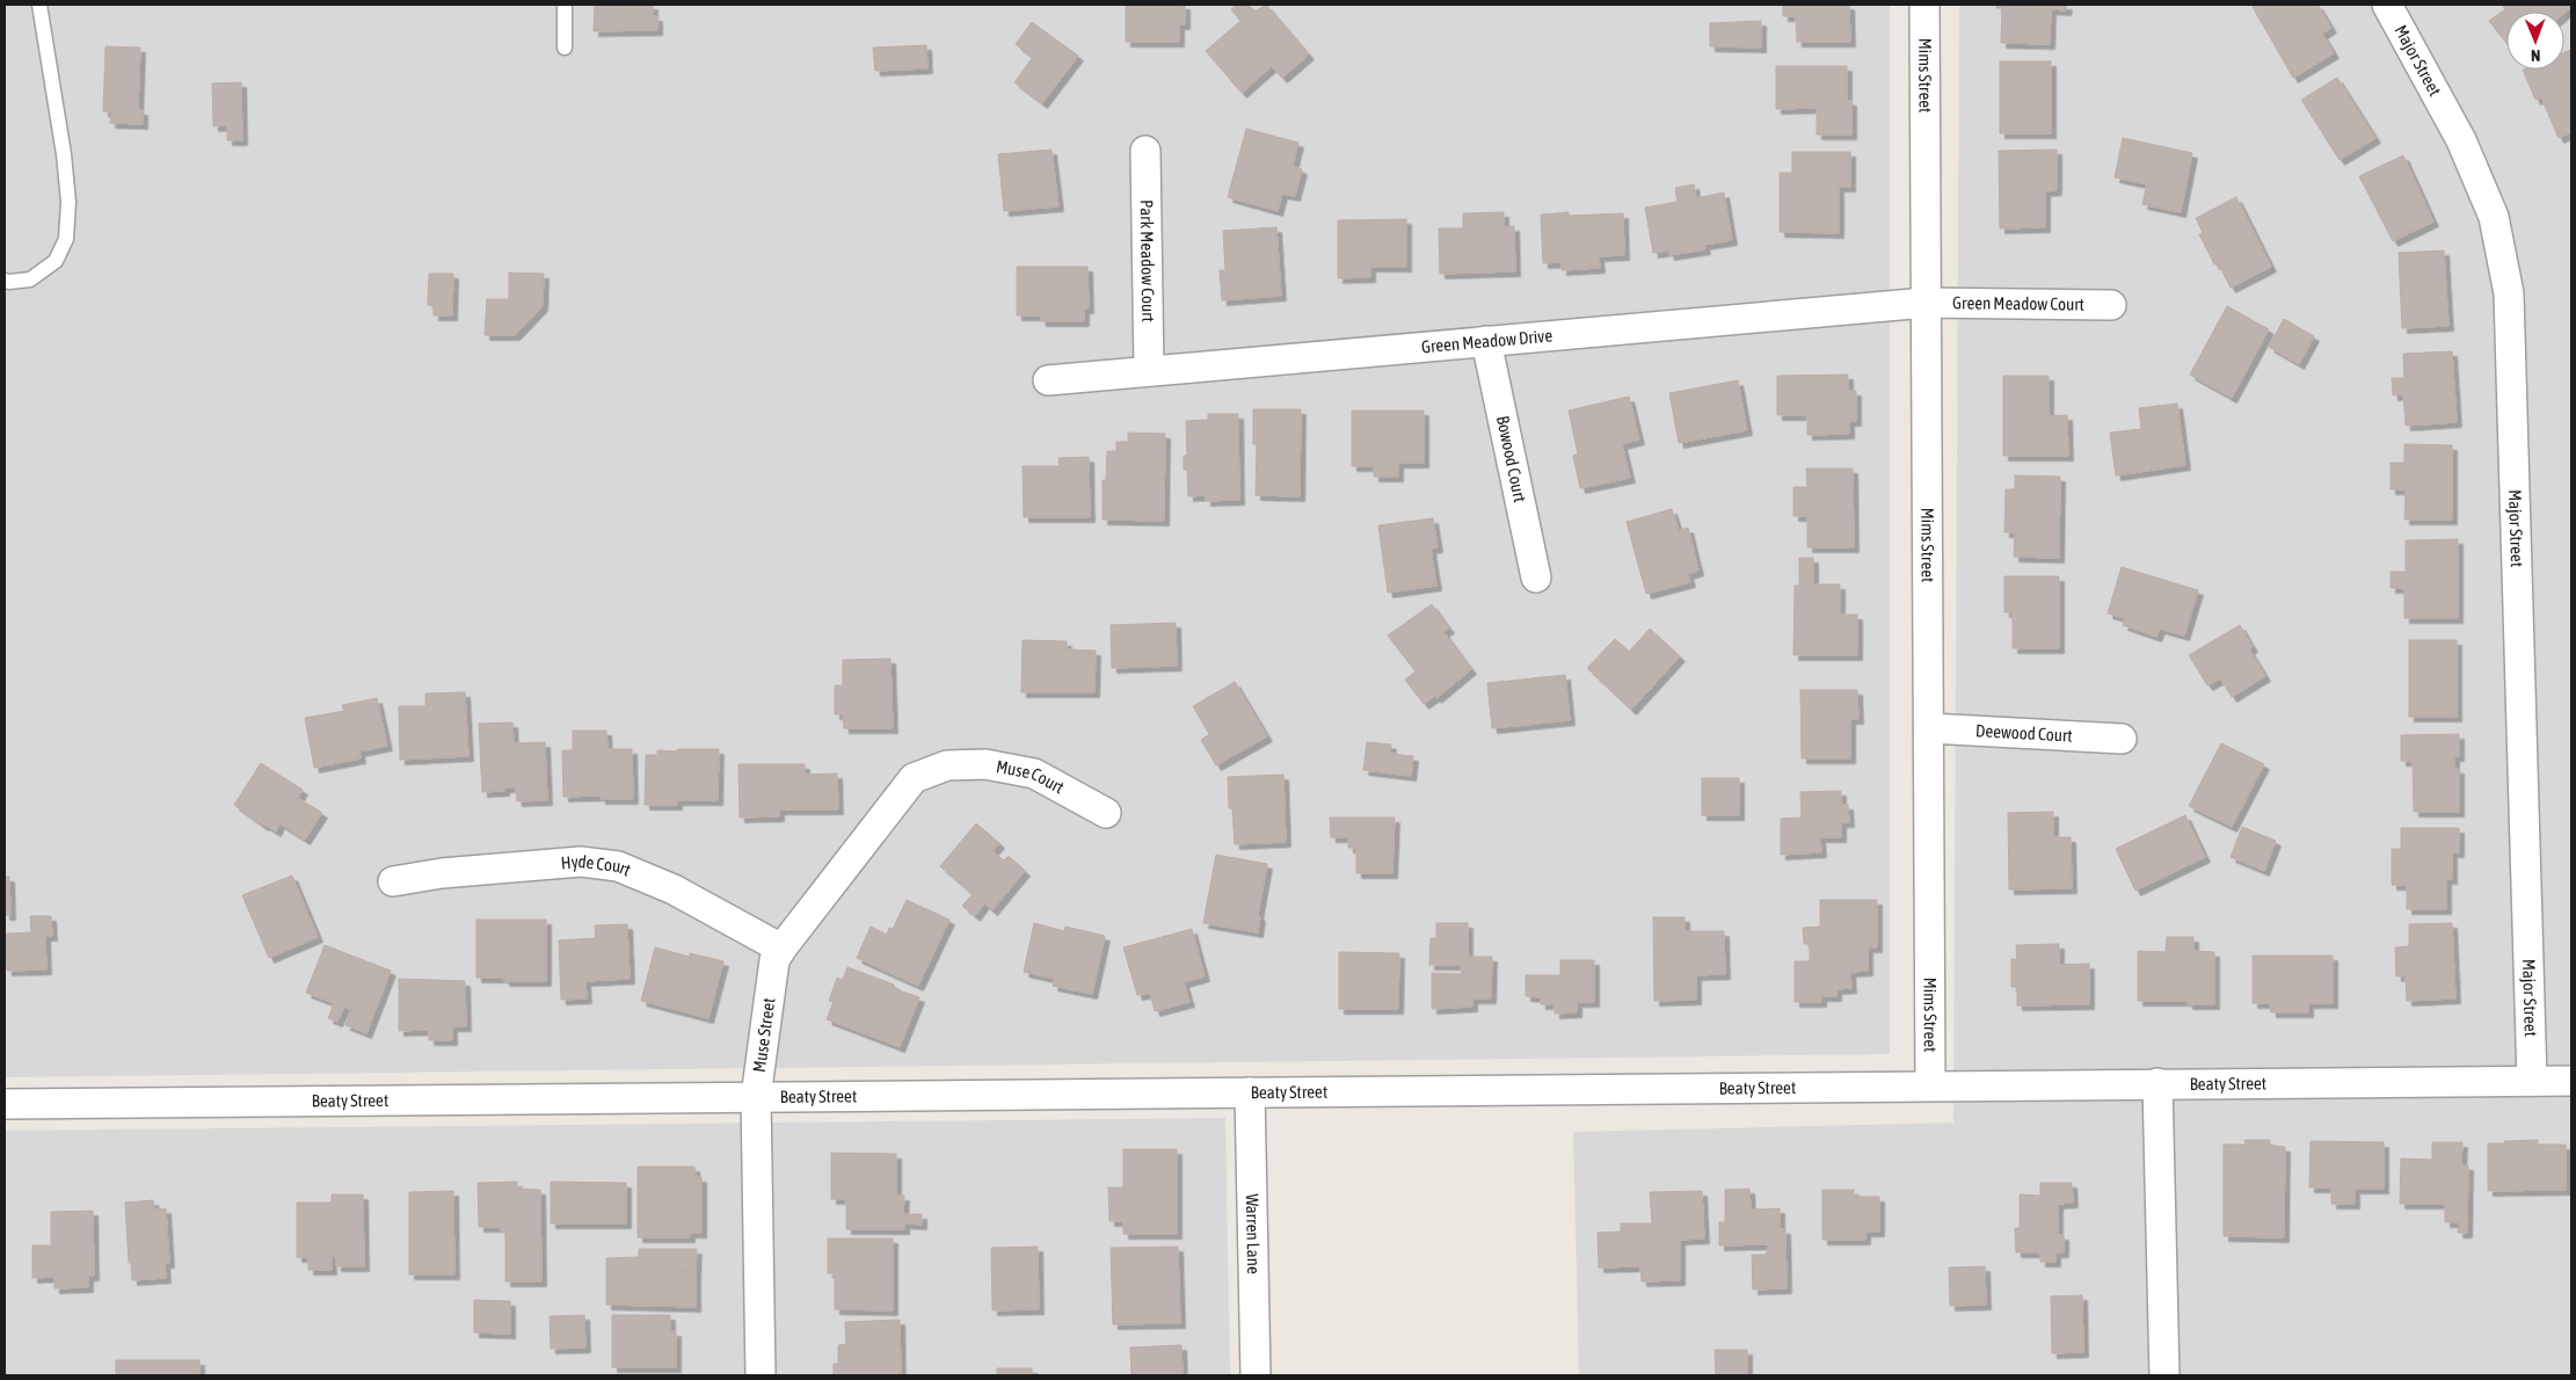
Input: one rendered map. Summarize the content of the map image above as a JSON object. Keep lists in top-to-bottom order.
{
  "streets": {
    "street": [
      "Major Street",
      "Mims Street",
      "Park Meadow Court",
      "Green Meadow Court",
      "Green Meadow Drive",
      "Bowood Court",
      "Deewood Court",
      "Muse Court",
      "Hyde Court",
      "Muse Street",
      "Beaty Street",
      "Warren Lane"
    ]
  },
  "crossings": [
    ["Major Street", "Beaty Street"],
    ["Mims Street", "Green Meadow Court"],
    ["Mims Street", "Green Meadow Drive"],
    ["Mims Street", "Deewood Court"],
    ["Mims Street", "Beaty Street"],
    ["Park Meadow Court", "Green Meadow Drive"],
    ["Green Meadow Court", "Green Meadow Drive"],
    ["Green Meadow Drive", "Bowood Court"],
    ["Muse Court", "Muse Street"],
    ["Hyde Court", "Muse Street"],
    ["Muse Street", "Beaty Street"],
    ["Beaty Street", "Warren Lane"]
  ],
  "north": "bottom"
}
